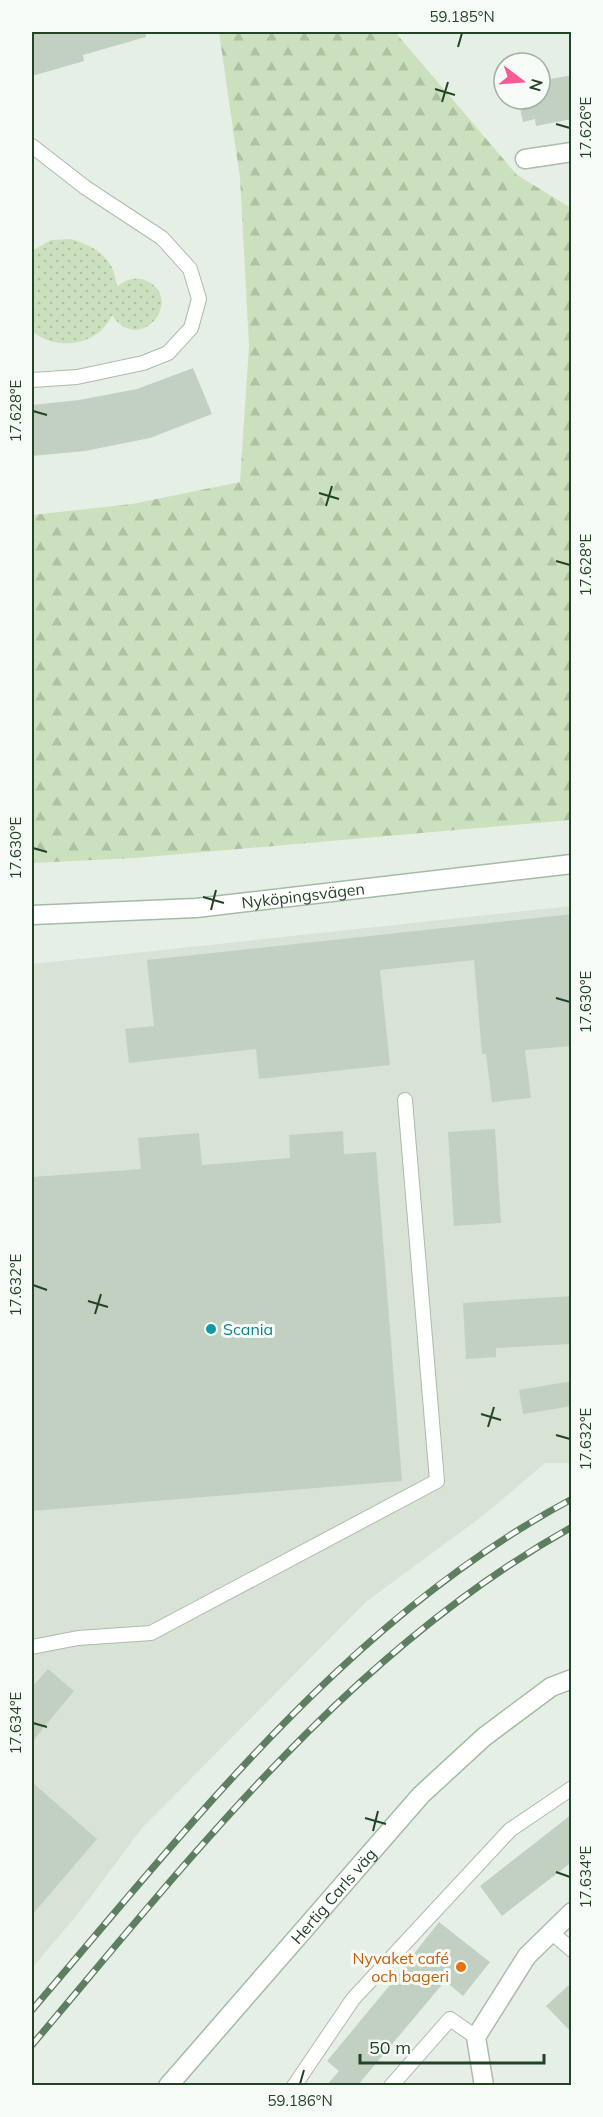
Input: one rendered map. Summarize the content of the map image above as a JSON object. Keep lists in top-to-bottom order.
{
  "streets": {
    "main road": ["Nyköpingsvägen", "Hertig Carls väg"]
  },
  "places": ["Scania", "Nyvaket café och bageri"],
  "scale_bar": "50 m",
  "north": "right",
  "coordinates": [
    "59.185°N",
    "17.626°E",
    "17.628°E",
    "17.630°E",
    "17.632°E",
    "17.634°E",
    "59.186°N"
  ]
}
